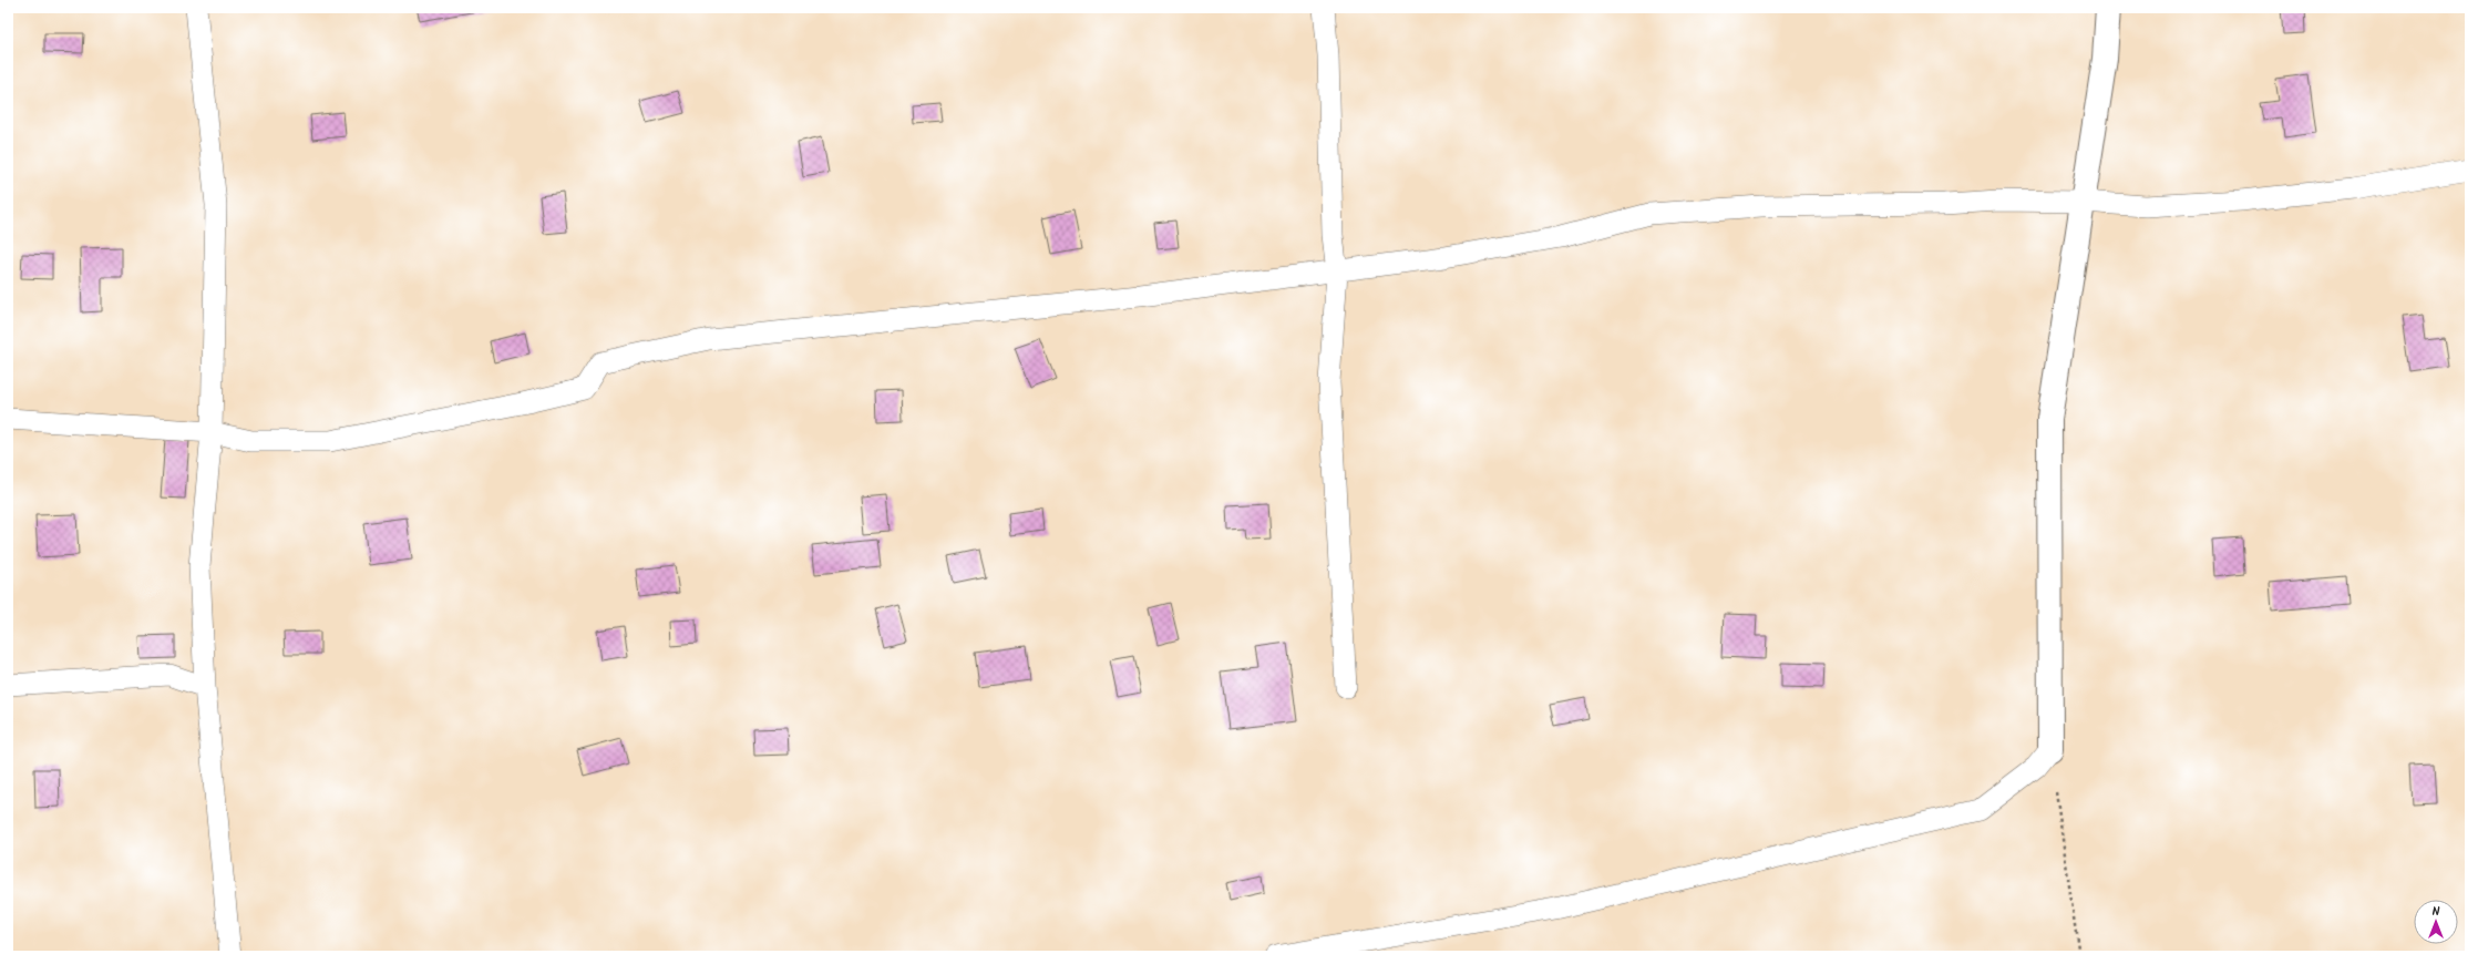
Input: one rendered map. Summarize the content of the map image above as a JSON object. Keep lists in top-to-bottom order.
{
  "north": "top"
}
